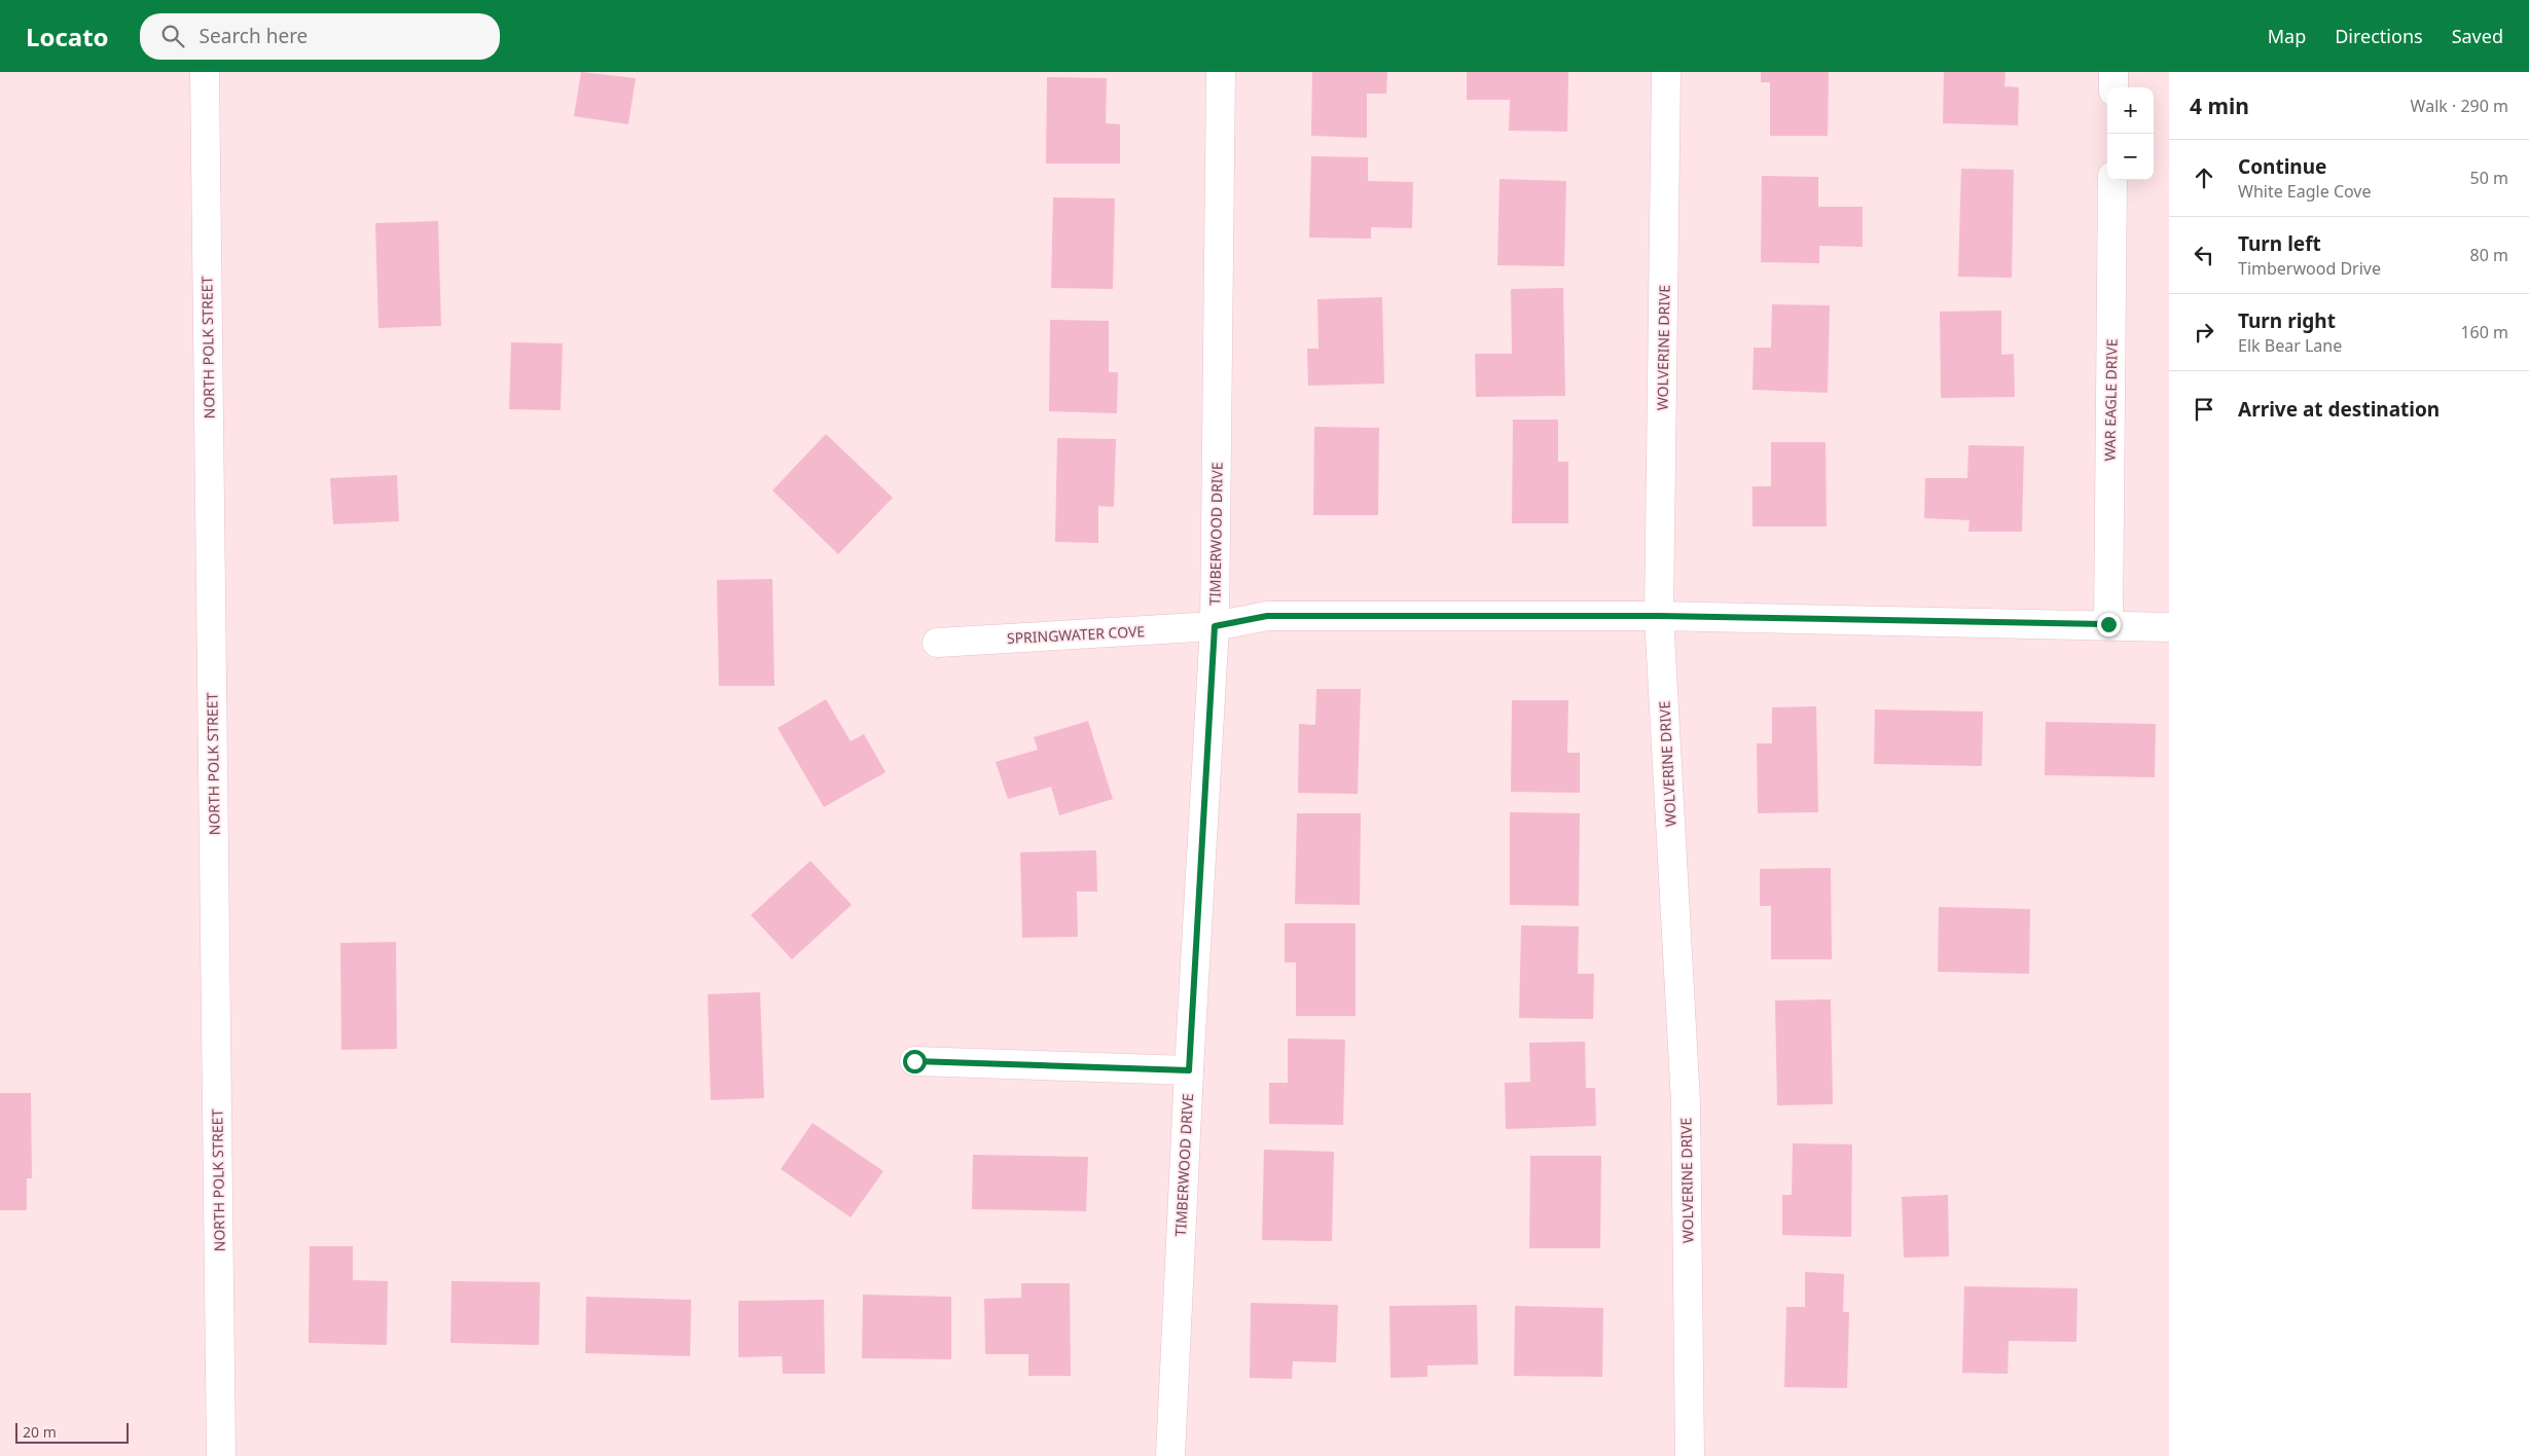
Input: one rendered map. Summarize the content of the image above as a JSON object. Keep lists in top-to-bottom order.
{
  "streets": {
    "street": [
      "NORTH POLK STREET",
      "WOLVERINE DRIVE",
      "WAR EAGLE DRIVE",
      "TIMBERWOOD DRIVE",
      "SPRINGWATER COVE"
    ]
  },
  "crossings": [
    ["WOLVERINE DRIVE", "SPRINGWATER COVE"],
    ["WAR EAGLE DRIVE", "SPRINGWATER COVE"],
    ["TIMBERWOOD DRIVE", "SPRINGWATER COVE"]
  ],
  "scale_bar": "20 m",
  "page": {
    "header": "Locato",
    "search": "Search here",
    "nav": ["Map", "Directions", "Saved"],
    "heading": ["4 min", "Walk · 290 m"],
    "map_buttons": ["+", "−"],
    "list": [
      ["Continue", "White Eagle Cove", "50 m"],
      ["Turn left", "Timberwood Drive", "80 m"],
      ["Turn right", "Elk Bear Lane", "160 m"],
      "Arrive at destination"
    ],
    "scale": "20 m"
  }
}
